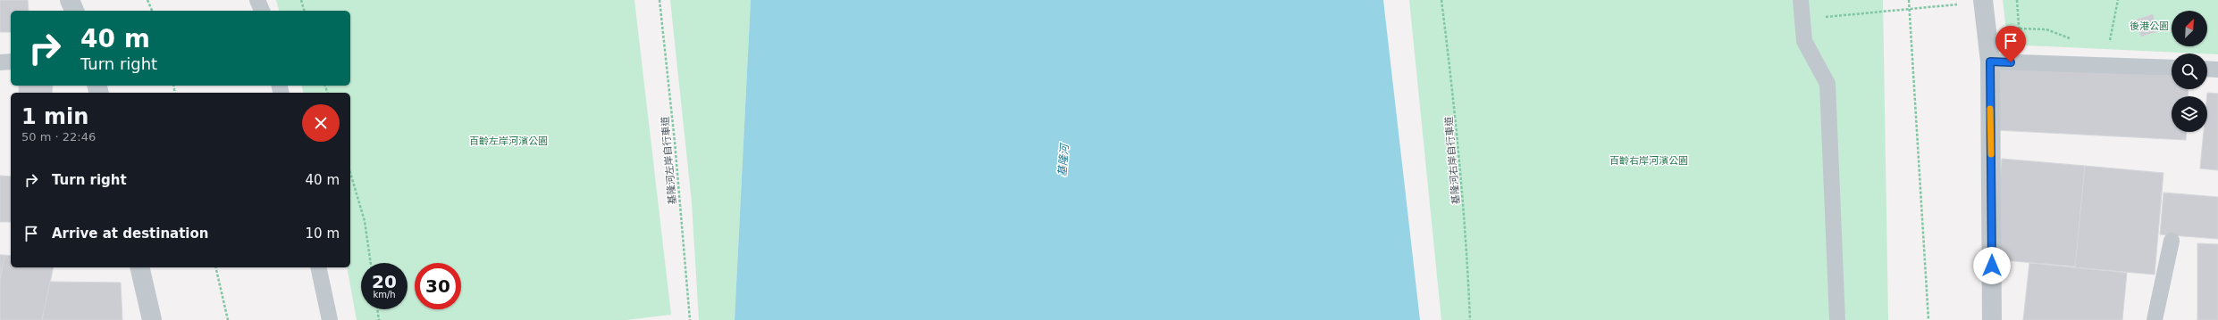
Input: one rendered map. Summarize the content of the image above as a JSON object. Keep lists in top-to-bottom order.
{
  "streets": {
    "path": ["基隆河左岸自行車道", "基隆河右岸自行車道"]
  },
  "water": ["基隆河"],
  "parks": ["後港公園", "百齡左岸河濱公園", "百齡右岸河濱公園"],
  "north": "top right",
  "page": {
    "turn": ["40 m", "Turn right"],
    "heading": ["1 min", "50 m · 22:46"],
    "list": [
      {
        "name": "Turn right",
        "value": "40 m"
      },
      {
        "name": "Arrive at destination",
        "value": "10 m"
      }
    ],
    "speed": "20 km/h",
    "limit": "30"
  }
}
